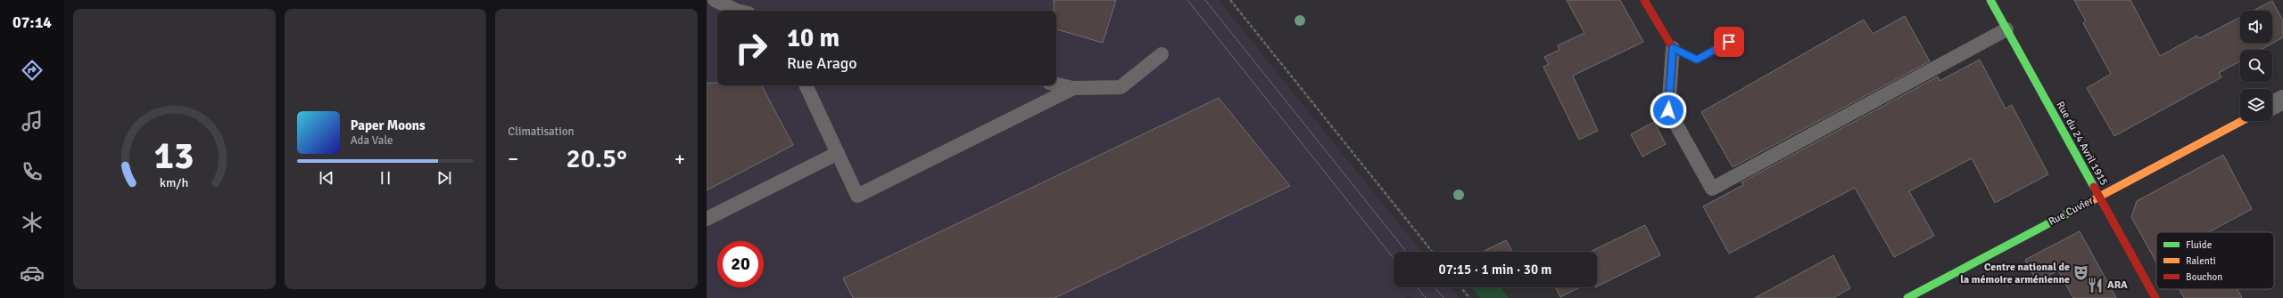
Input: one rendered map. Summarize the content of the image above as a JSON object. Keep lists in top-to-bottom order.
{
  "streets": {
    "street": ["Rue du 24 Avril 1915", "Rue Cuvier"]
  },
  "crossings": [
    ["Rue du 24 Avril 1915", "Rue Cuvier"]
  ],
  "places": {
    "theatre": ["Centre national de la mémoire arménienne"],
    "restaurant": ["ARA"]
  },
  "legend": ["Fluide", "Ralenti", "Bouchon"],
  "page": {
    "tabs": "07:14",
    "tile": "Climatisation",
    "turn": ["10 m", "Rue Arago"],
    "song": ["Paper Moons", "Ada Vale"],
    "heat": ["−", "20.5°", "+"],
    "limit": "20",
    "trip": "07:15 · 1 min · 30 m",
    "gauge": ["13", "km/h"]
  }
}
